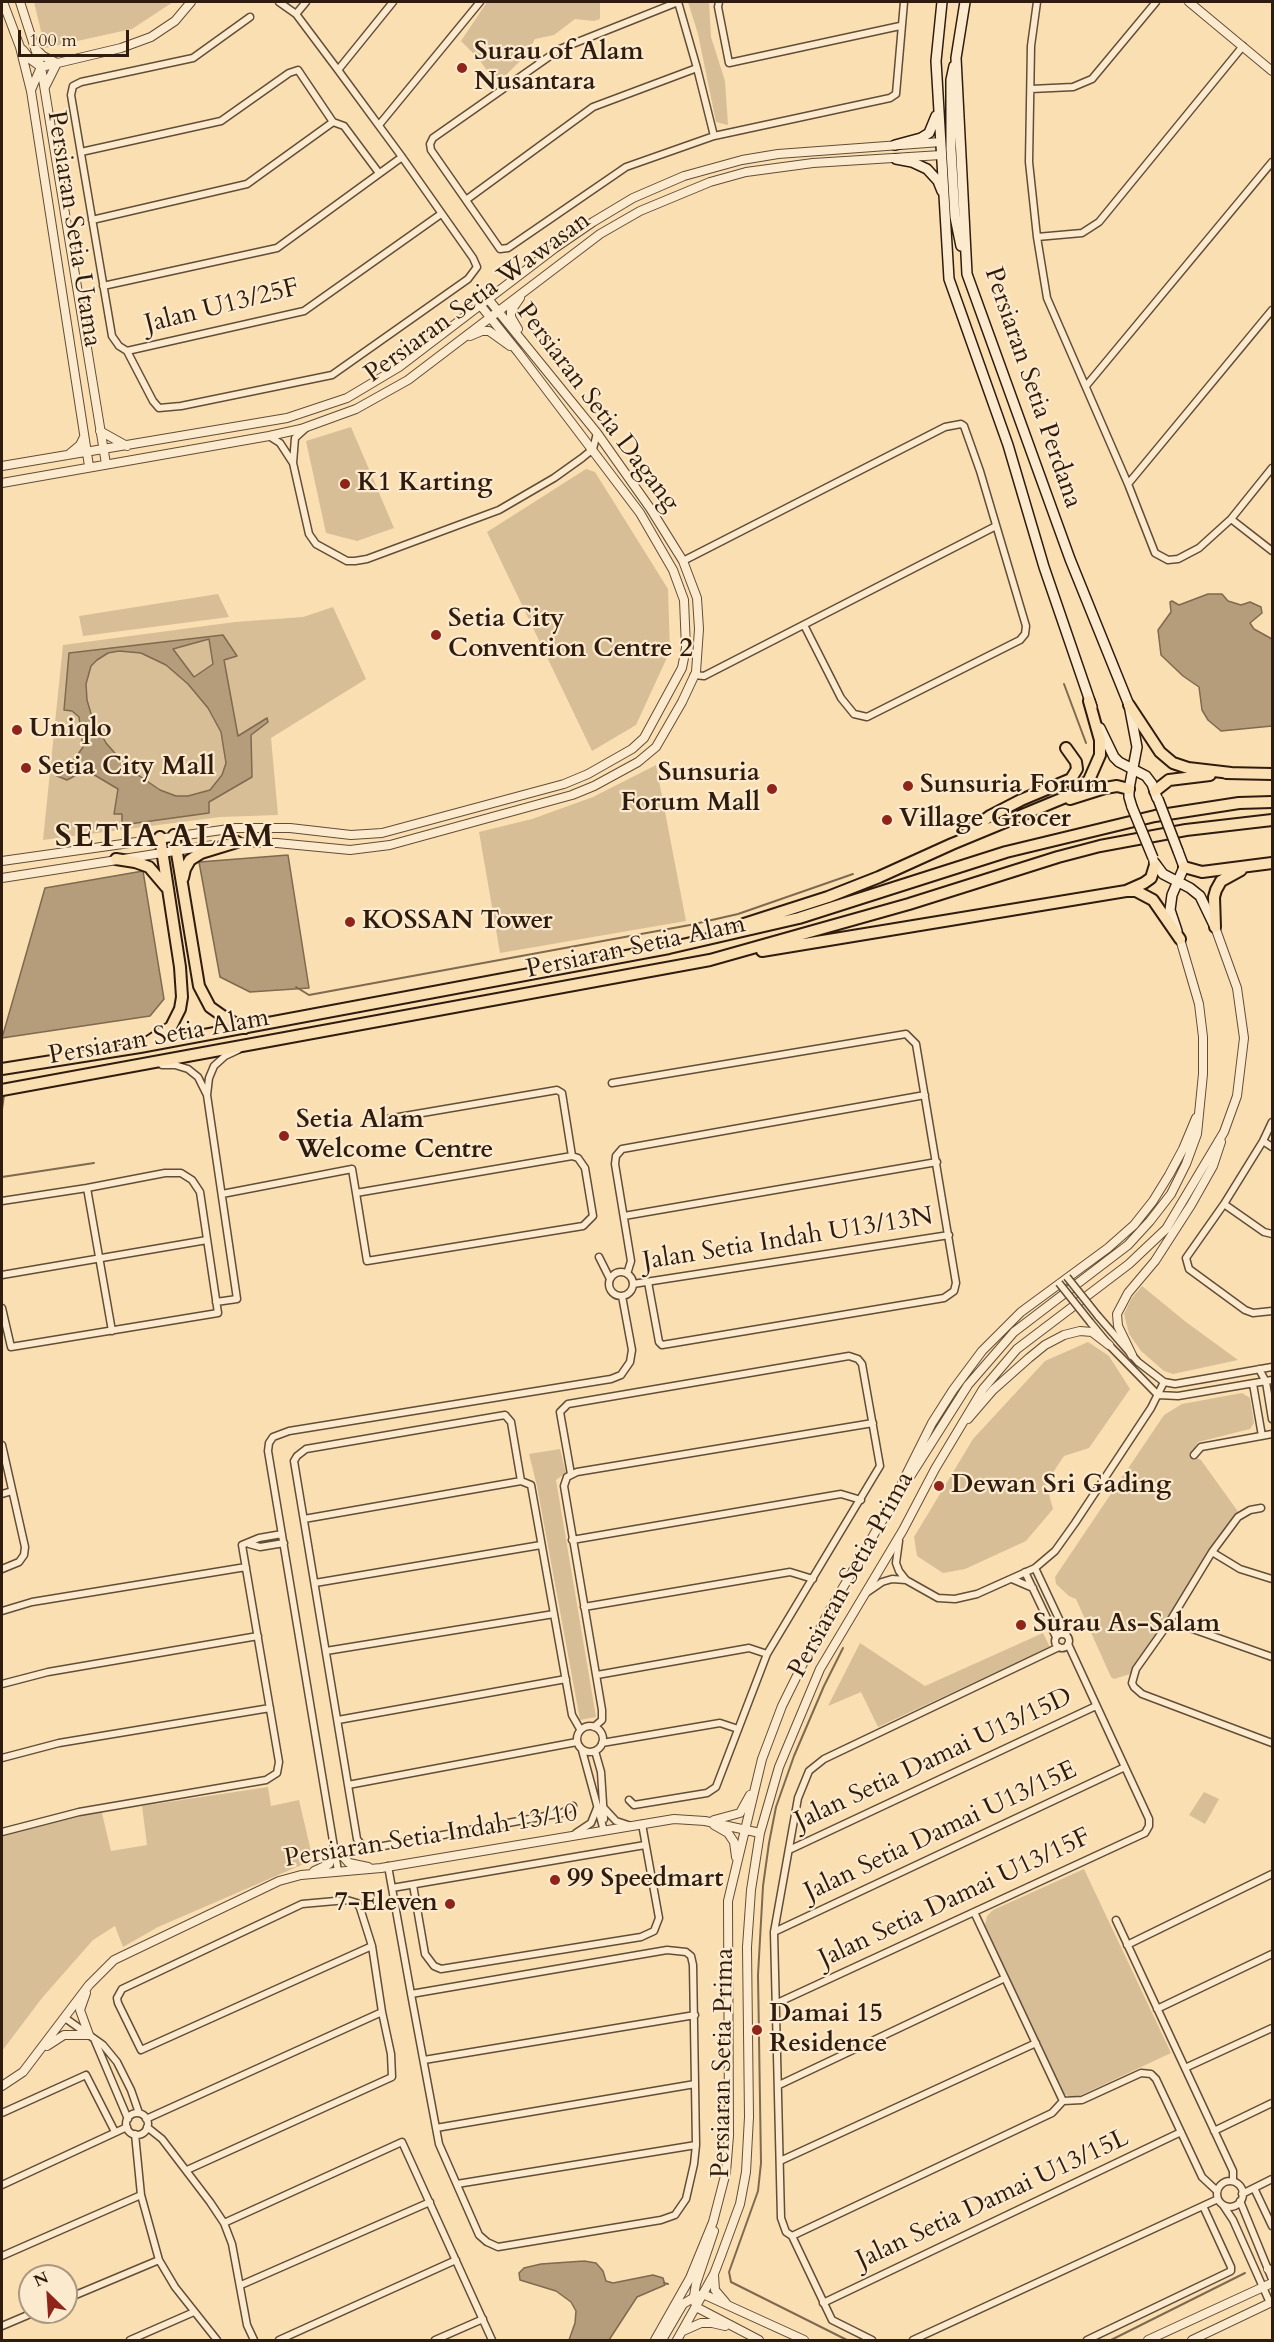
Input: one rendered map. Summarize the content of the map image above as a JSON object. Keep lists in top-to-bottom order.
{
  "streets": {
    "highway": ["Persiaran Setia Alam"],
    "main road": ["Persiaran Setia Perdana"],
    "street": [
      "Persiaran Setia Utama",
      "Persiaran Setia Wawasan",
      "Jalan U13/25F",
      "Persiaran Setia Dagang",
      "Jalan Setia Indah U13/13N",
      "Persiaran Setia Prima",
      "Jalan Setia Damai U13/15D",
      "Jalan Setia Damai U13/15E",
      "Persiaran Setia Indah 13/10",
      "Jalan Setia Damai U13/15F",
      "Jalan Setia Damai U13/15L"
    ]
  },
  "crossings": [
    ["Persiaran Setia Utama", "Persiaran Setia Wawasan"],
    ["Persiaran Setia Wawasan", "Persiaran Setia Perdana"],
    ["Persiaran Setia Wawasan", "Persiaran Setia Dagang"],
    ["Persiaran Setia Prima", "Persiaran Setia Indah 13/10"],
    ["Jalan Setia Damai U13/15E", "Jalan Setia Damai U13/15F"]
  ],
  "districts": ["SETIA ALAM"],
  "places": [
    "Surau of Alam Nusantara",
    "K1 Karting",
    "Setia City Convention Centre 2",
    "Uniqlo",
    "Setia City Mall",
    "Sunsuria Forum",
    "Sunsuria Forum Mall",
    "Village Grocer",
    "KOSSAN Tower",
    "Setia Alam Welcome Centre",
    "Dewan Sri Gading",
    "Surau As-Salam",
    "99 Speedmart",
    "7-Eleven",
    "Damai 15 Residence"
  ],
  "scale_bar": "100 m",
  "north": "top left"
}
